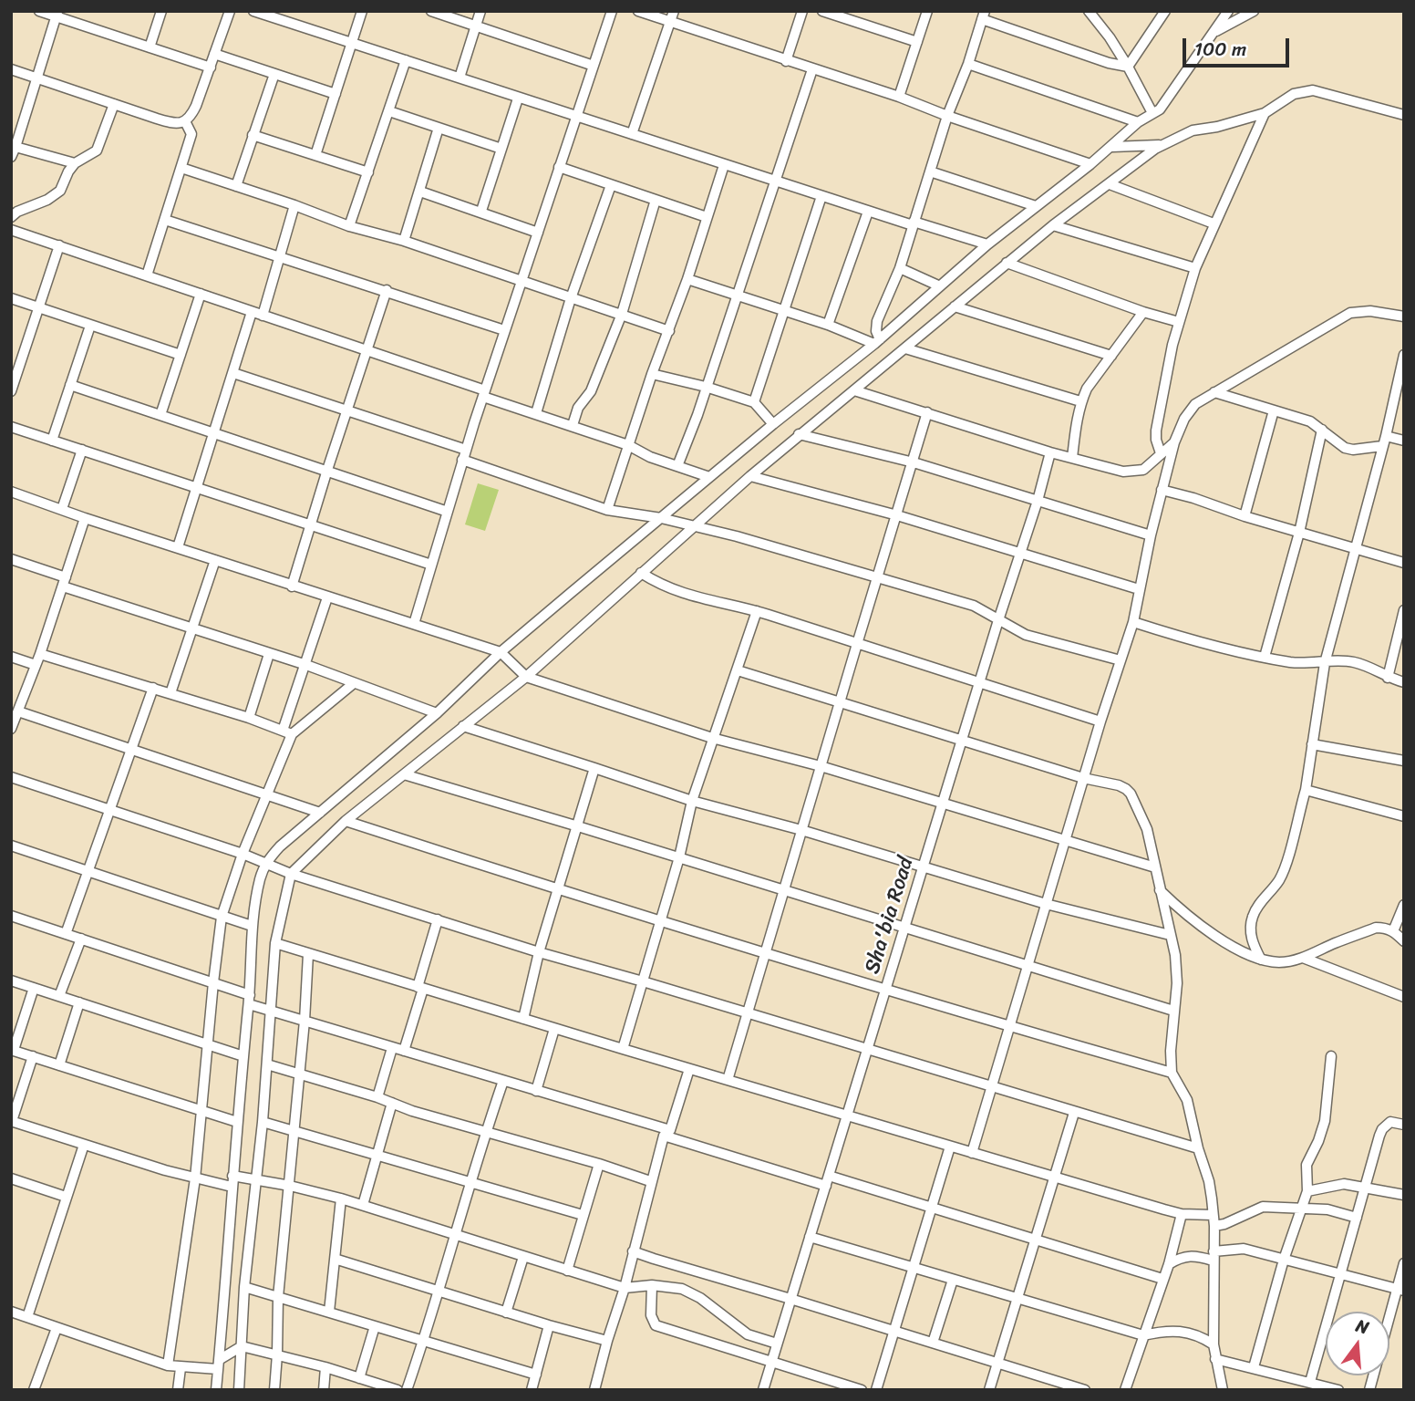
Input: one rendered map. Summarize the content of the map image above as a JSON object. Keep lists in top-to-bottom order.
{
  "streets": {
    "street": ["Sha'bia Road"]
  },
  "scale_bar": "100 m",
  "north": "top"
}
